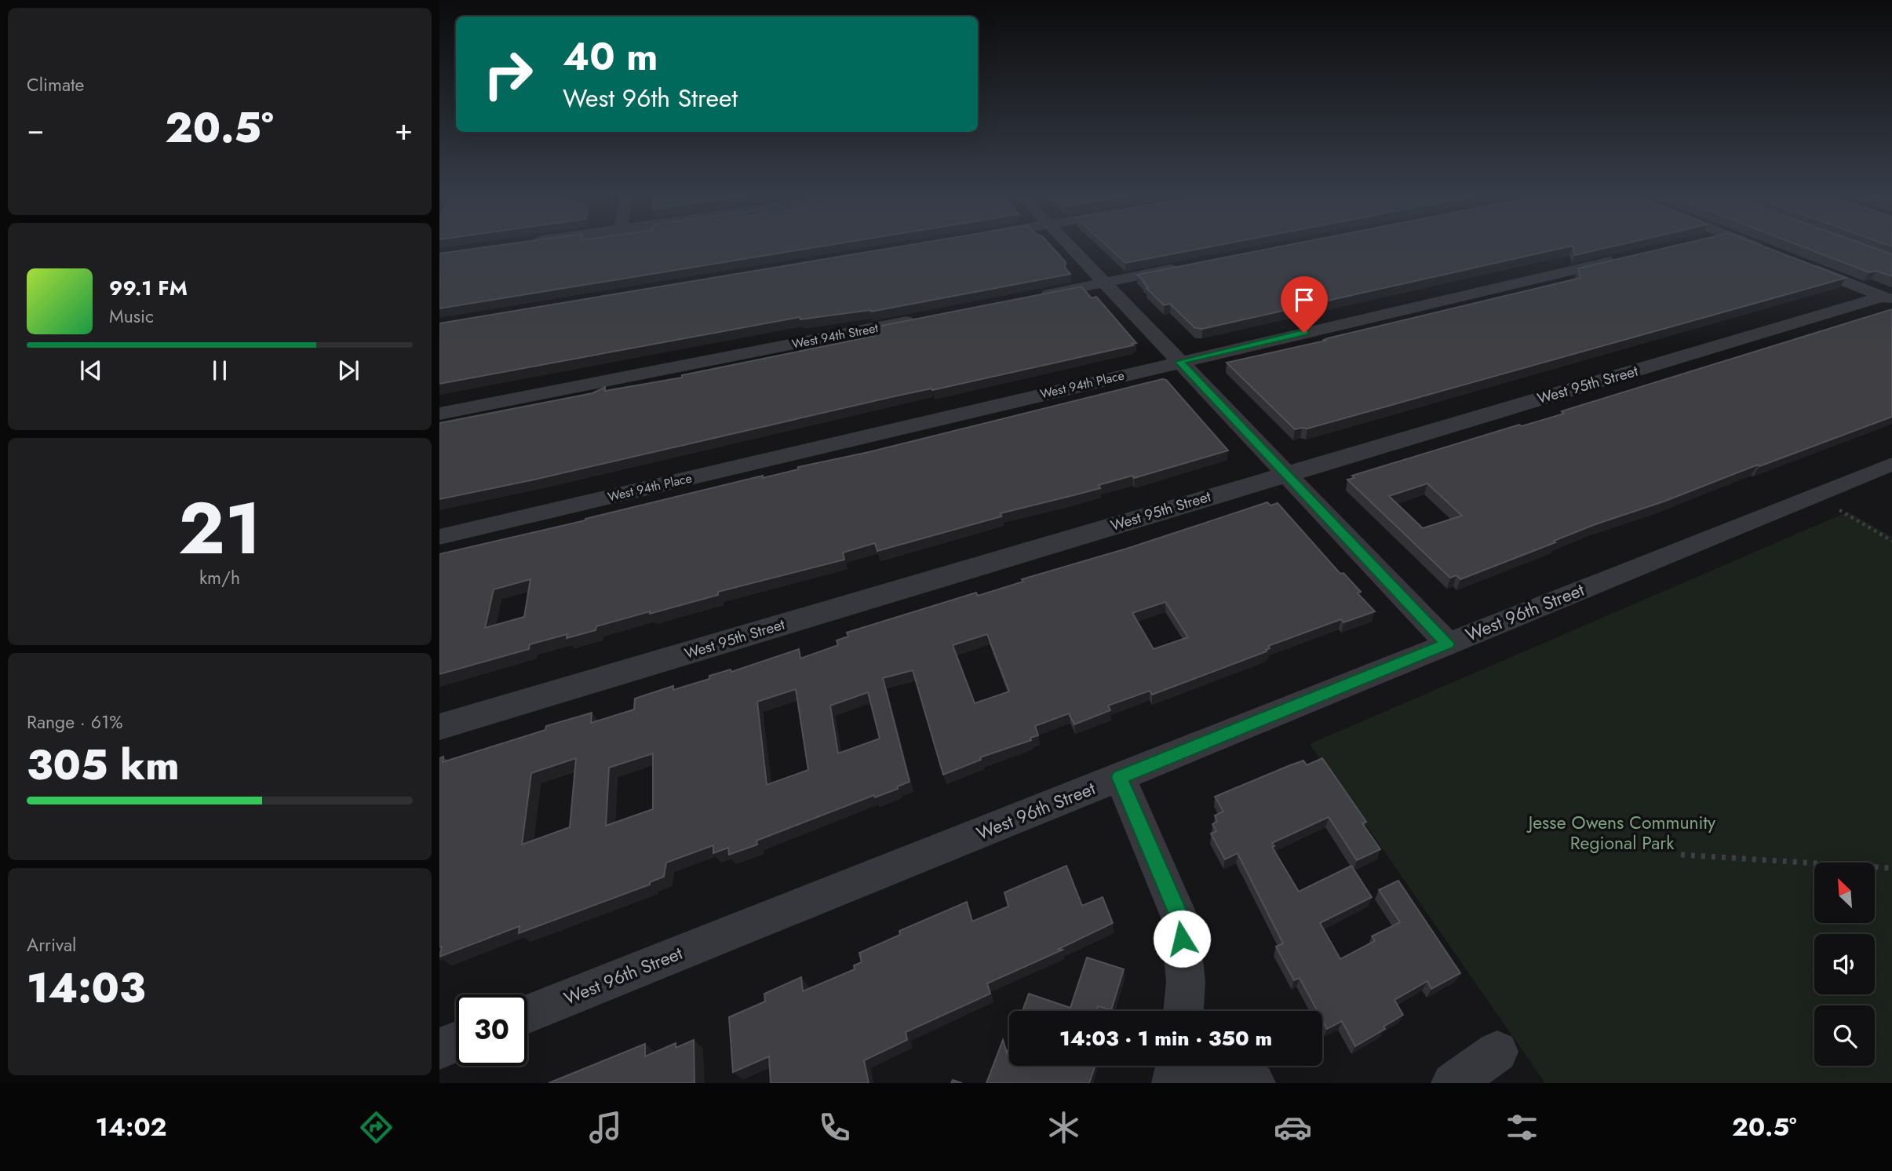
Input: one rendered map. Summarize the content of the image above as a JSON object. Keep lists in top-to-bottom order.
{
  "streets": {
    "street": [
      "West 94th Street",
      "West 94th Place",
      "West 95th Street",
      "West 96th Street"
    ]
  },
  "parks": ["Jesse Owens Community Regional Park"],
  "north": "top left",
  "page": {
    "tile": [
      "Climate",
      ["21", "km/h"],
      ["Range · 61%", "305 km"],
      ["Arrival", "14:03"]
    ],
    "turn": ["40 m", "West 96th Street"],
    "heat": ["−", "20.5°", "+"],
    "song": ["99.1 FM", "Music"],
    "limit": "30",
    "trip": "14:03 · 1 min · 350 m",
    "tabs": ["14:02", "20.5°"]
  }
}
